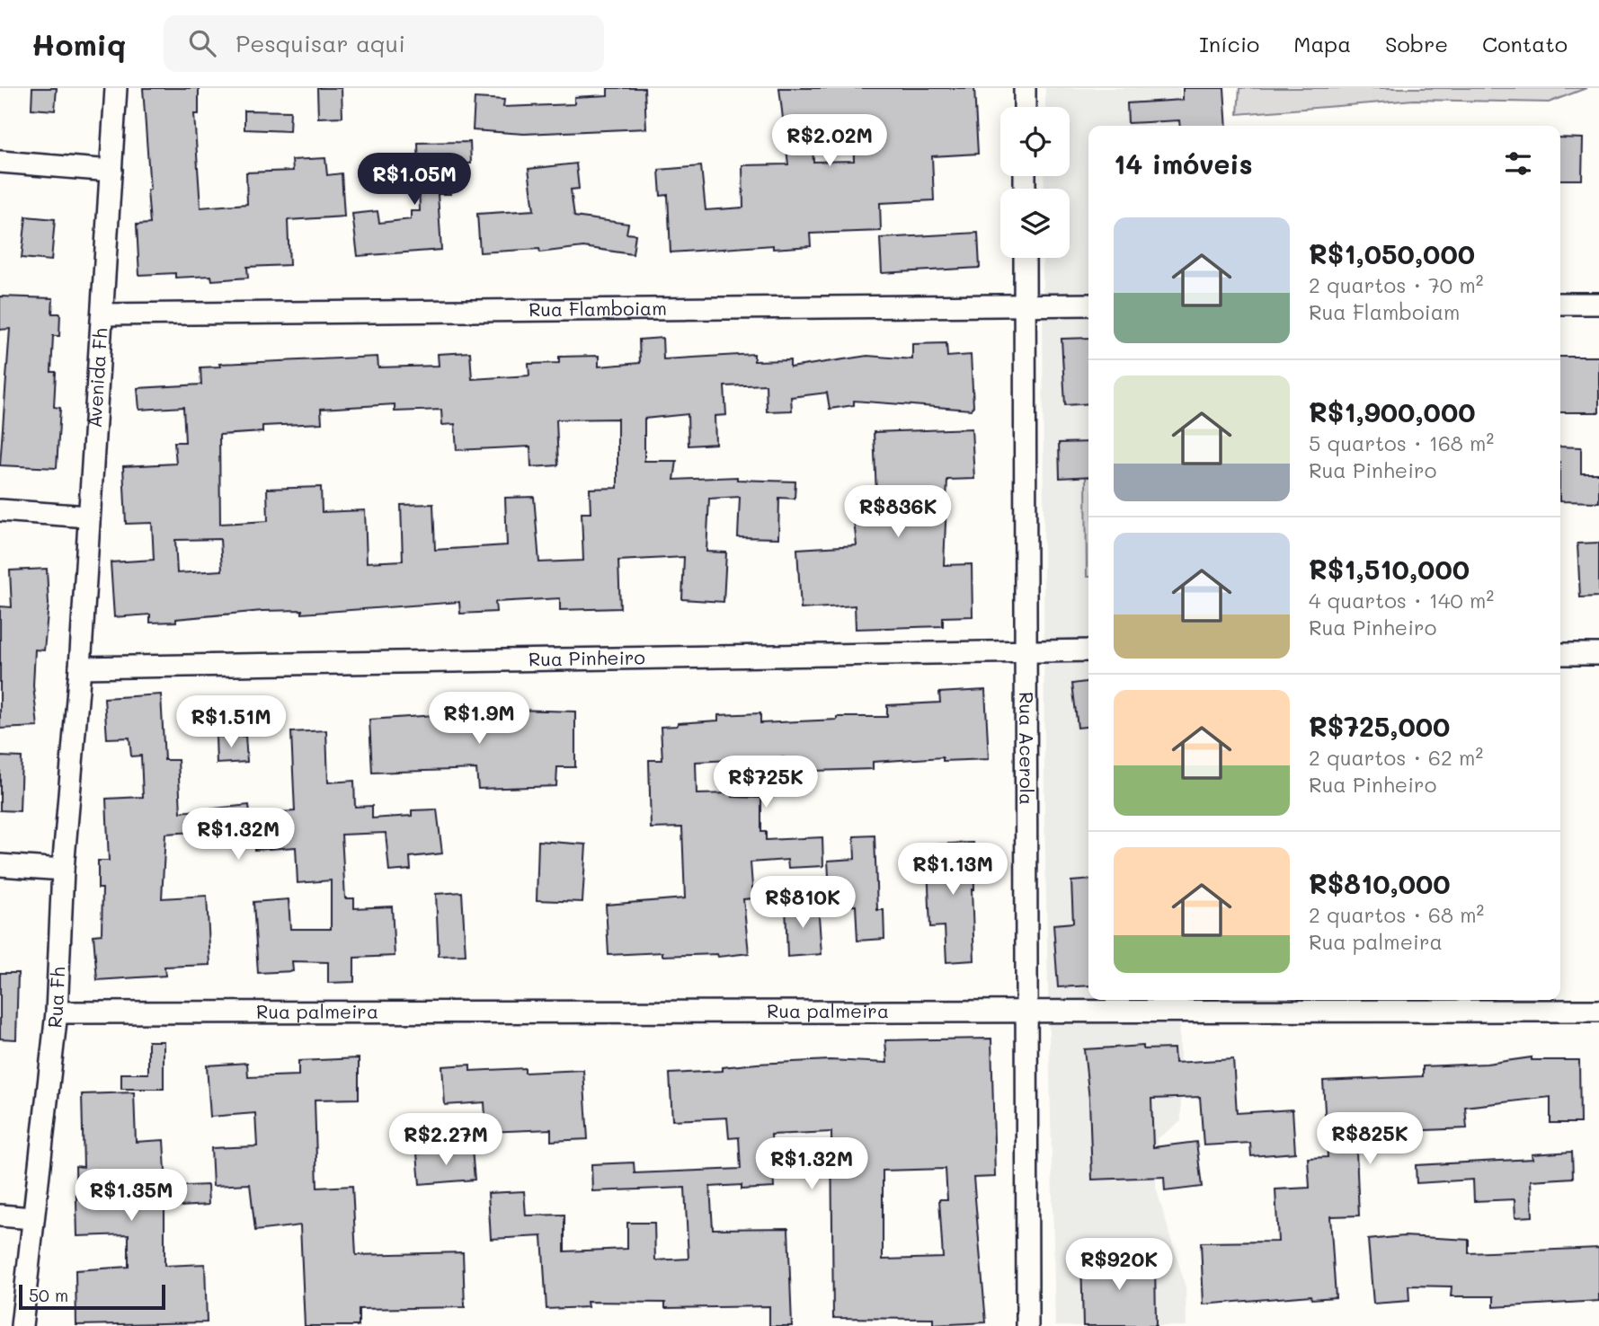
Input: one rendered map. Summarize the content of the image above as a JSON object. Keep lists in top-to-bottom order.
{
  "streets": {
    "street": [
      "Rua Flamboiam",
      "Avenida Fh",
      "Rua Pinheiro",
      "Rua Acerola",
      "Rua Fh",
      "Rua palmeira"
    ]
  },
  "crossings": [
    ["Rua Flamboiam", "Avenida Fh"],
    ["Rua Flamboiam", "Rua Acerola"],
    ["Avenida Fh", "Rua Pinheiro"],
    ["Avenida Fh", "Rua Fh"],
    ["Rua Pinheiro", "Rua Acerola"],
    ["Rua Pinheiro", "Rua Fh"],
    ["Rua Acerola", "Rua palmeira"],
    ["Rua Fh", "Rua palmeira"]
  ],
  "scale_bar": "50 m",
  "page": {
    "header": "Homiq",
    "search": "Pesquisar aqui",
    "nav": [
      "Início",
      "Mapa",
      "Sobre",
      "Contato"
    ],
    "price": [
      "R$2.02M",
      "R$1.05M",
      "R$836K",
      "R$1.9M",
      "R$1.51M",
      "R$725K",
      "R$1.32M",
      "R$1.13M",
      "R$810K",
      "R$825K",
      "R$2.27M",
      "R$1.32M",
      "R$1.35M",
      "R$920K"
    ],
    "heading": "14 imóveis",
    "list": [
      {
        "name": "R$1,050,000",
        "note": "2 quartos · 70 m² · Rua Flamboiam"
      },
      {
        "name": "R$1,900,000",
        "note": "5 quartos · 168 m² · Rua Pinheiro"
      },
      {
        "name": "R$1,510,000",
        "note": "4 quartos · 140 m² · Rua Pinheiro"
      },
      {
        "name": "R$725,000",
        "note": "2 quartos · 62 m² · Rua Pinheiro"
      },
      {
        "name": "R$810,000",
        "note": "2 quartos · 68 m² · Rua palmeira"
      }
    ],
    "scale": "50 m"
  }
}
